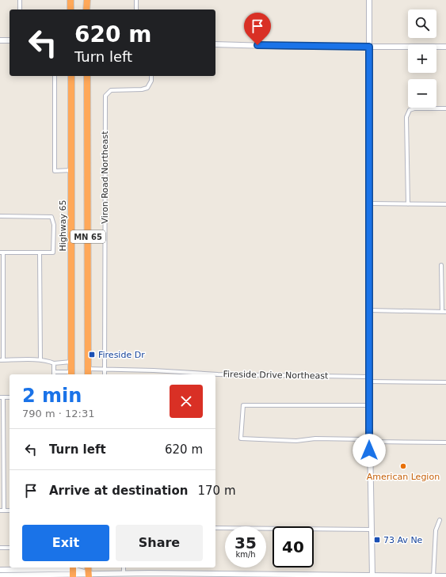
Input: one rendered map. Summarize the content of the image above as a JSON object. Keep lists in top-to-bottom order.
{
  "streets": {
    "highway": ["Highway 65", "MN 65"],
    "street": ["Viron Road Northeast", "Fireside Drive Northeast"]
  },
  "crossings": [
    ["Viron Road Northeast", "Fireside Drive Northeast"],
    ["MN 65", "Fireside Drive Northeast"]
  ],
  "places": {
    "transit": ["Fireside Dr", "73 Av Ne"],
    "other": ["American Legion"]
  },
  "page": {
    "map_buttons": ["+", "−"],
    "turn": ["620 m", "Turn left"],
    "heading": ["2 min", "790 m · 12:31"],
    "list": [
      {
        "name": "Turn left",
        "value": "620 m"
      },
      {
        "name": "Arrive at destination",
        "value": "170 m"
      }
    ],
    "buttons": ["Exit", "Share"],
    "speed": "35 km/h",
    "limit": "40"
  }
}
